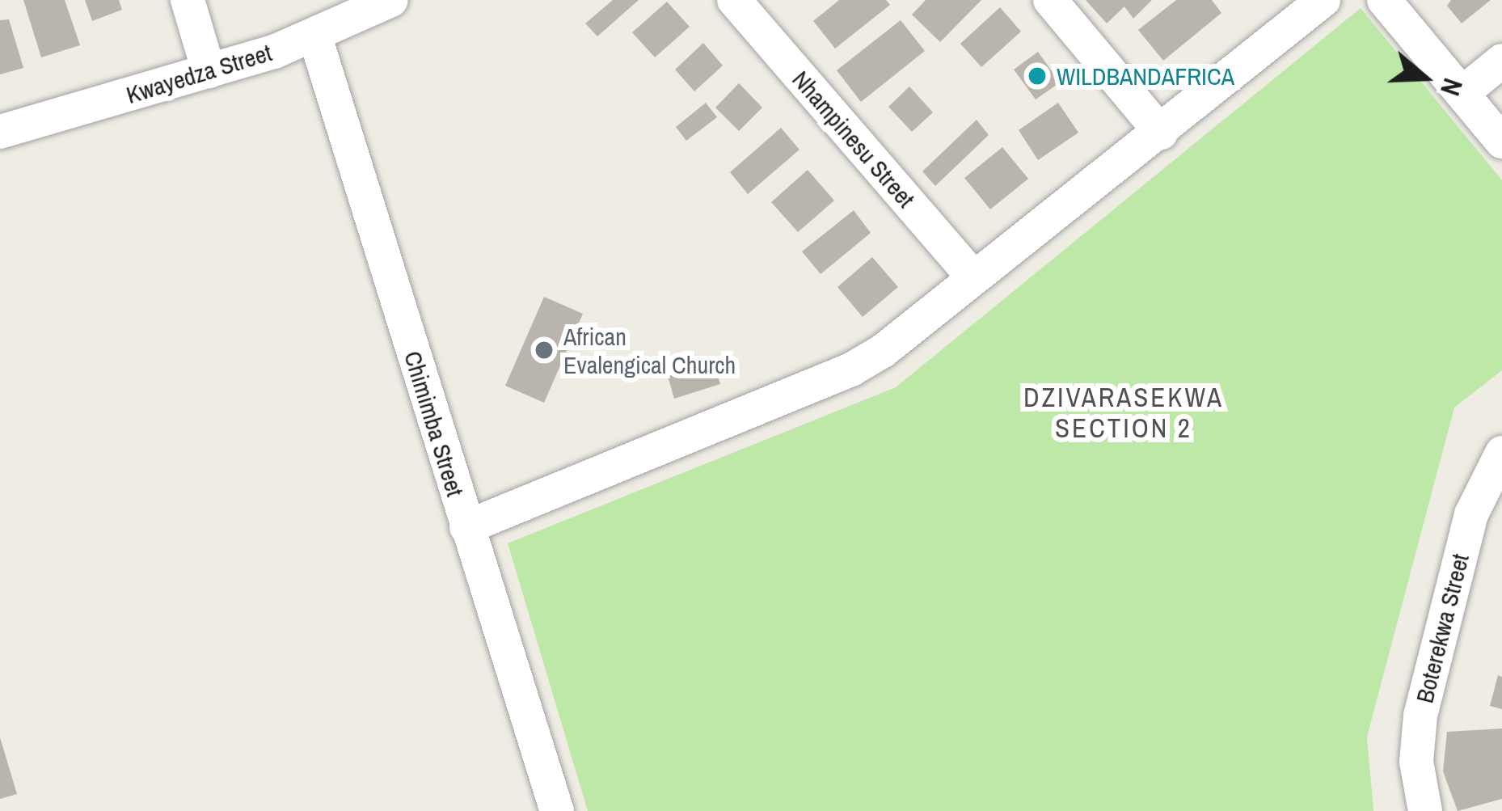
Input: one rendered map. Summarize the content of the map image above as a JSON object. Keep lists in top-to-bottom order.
{
  "streets": {
    "street": [
      "Kwayedza Street",
      "Nhampinesu Street",
      "Chimimba Street",
      "Boterekwa Street"
    ]
  },
  "crossings": [
    ["Kwayedza Street", "Chimimba Street"]
  ],
  "districts": ["DZIVARASEKWA SECTION 2"],
  "places": ["WILDBANDAFRICA", "African Evalengical Church"],
  "north": "right"
}
